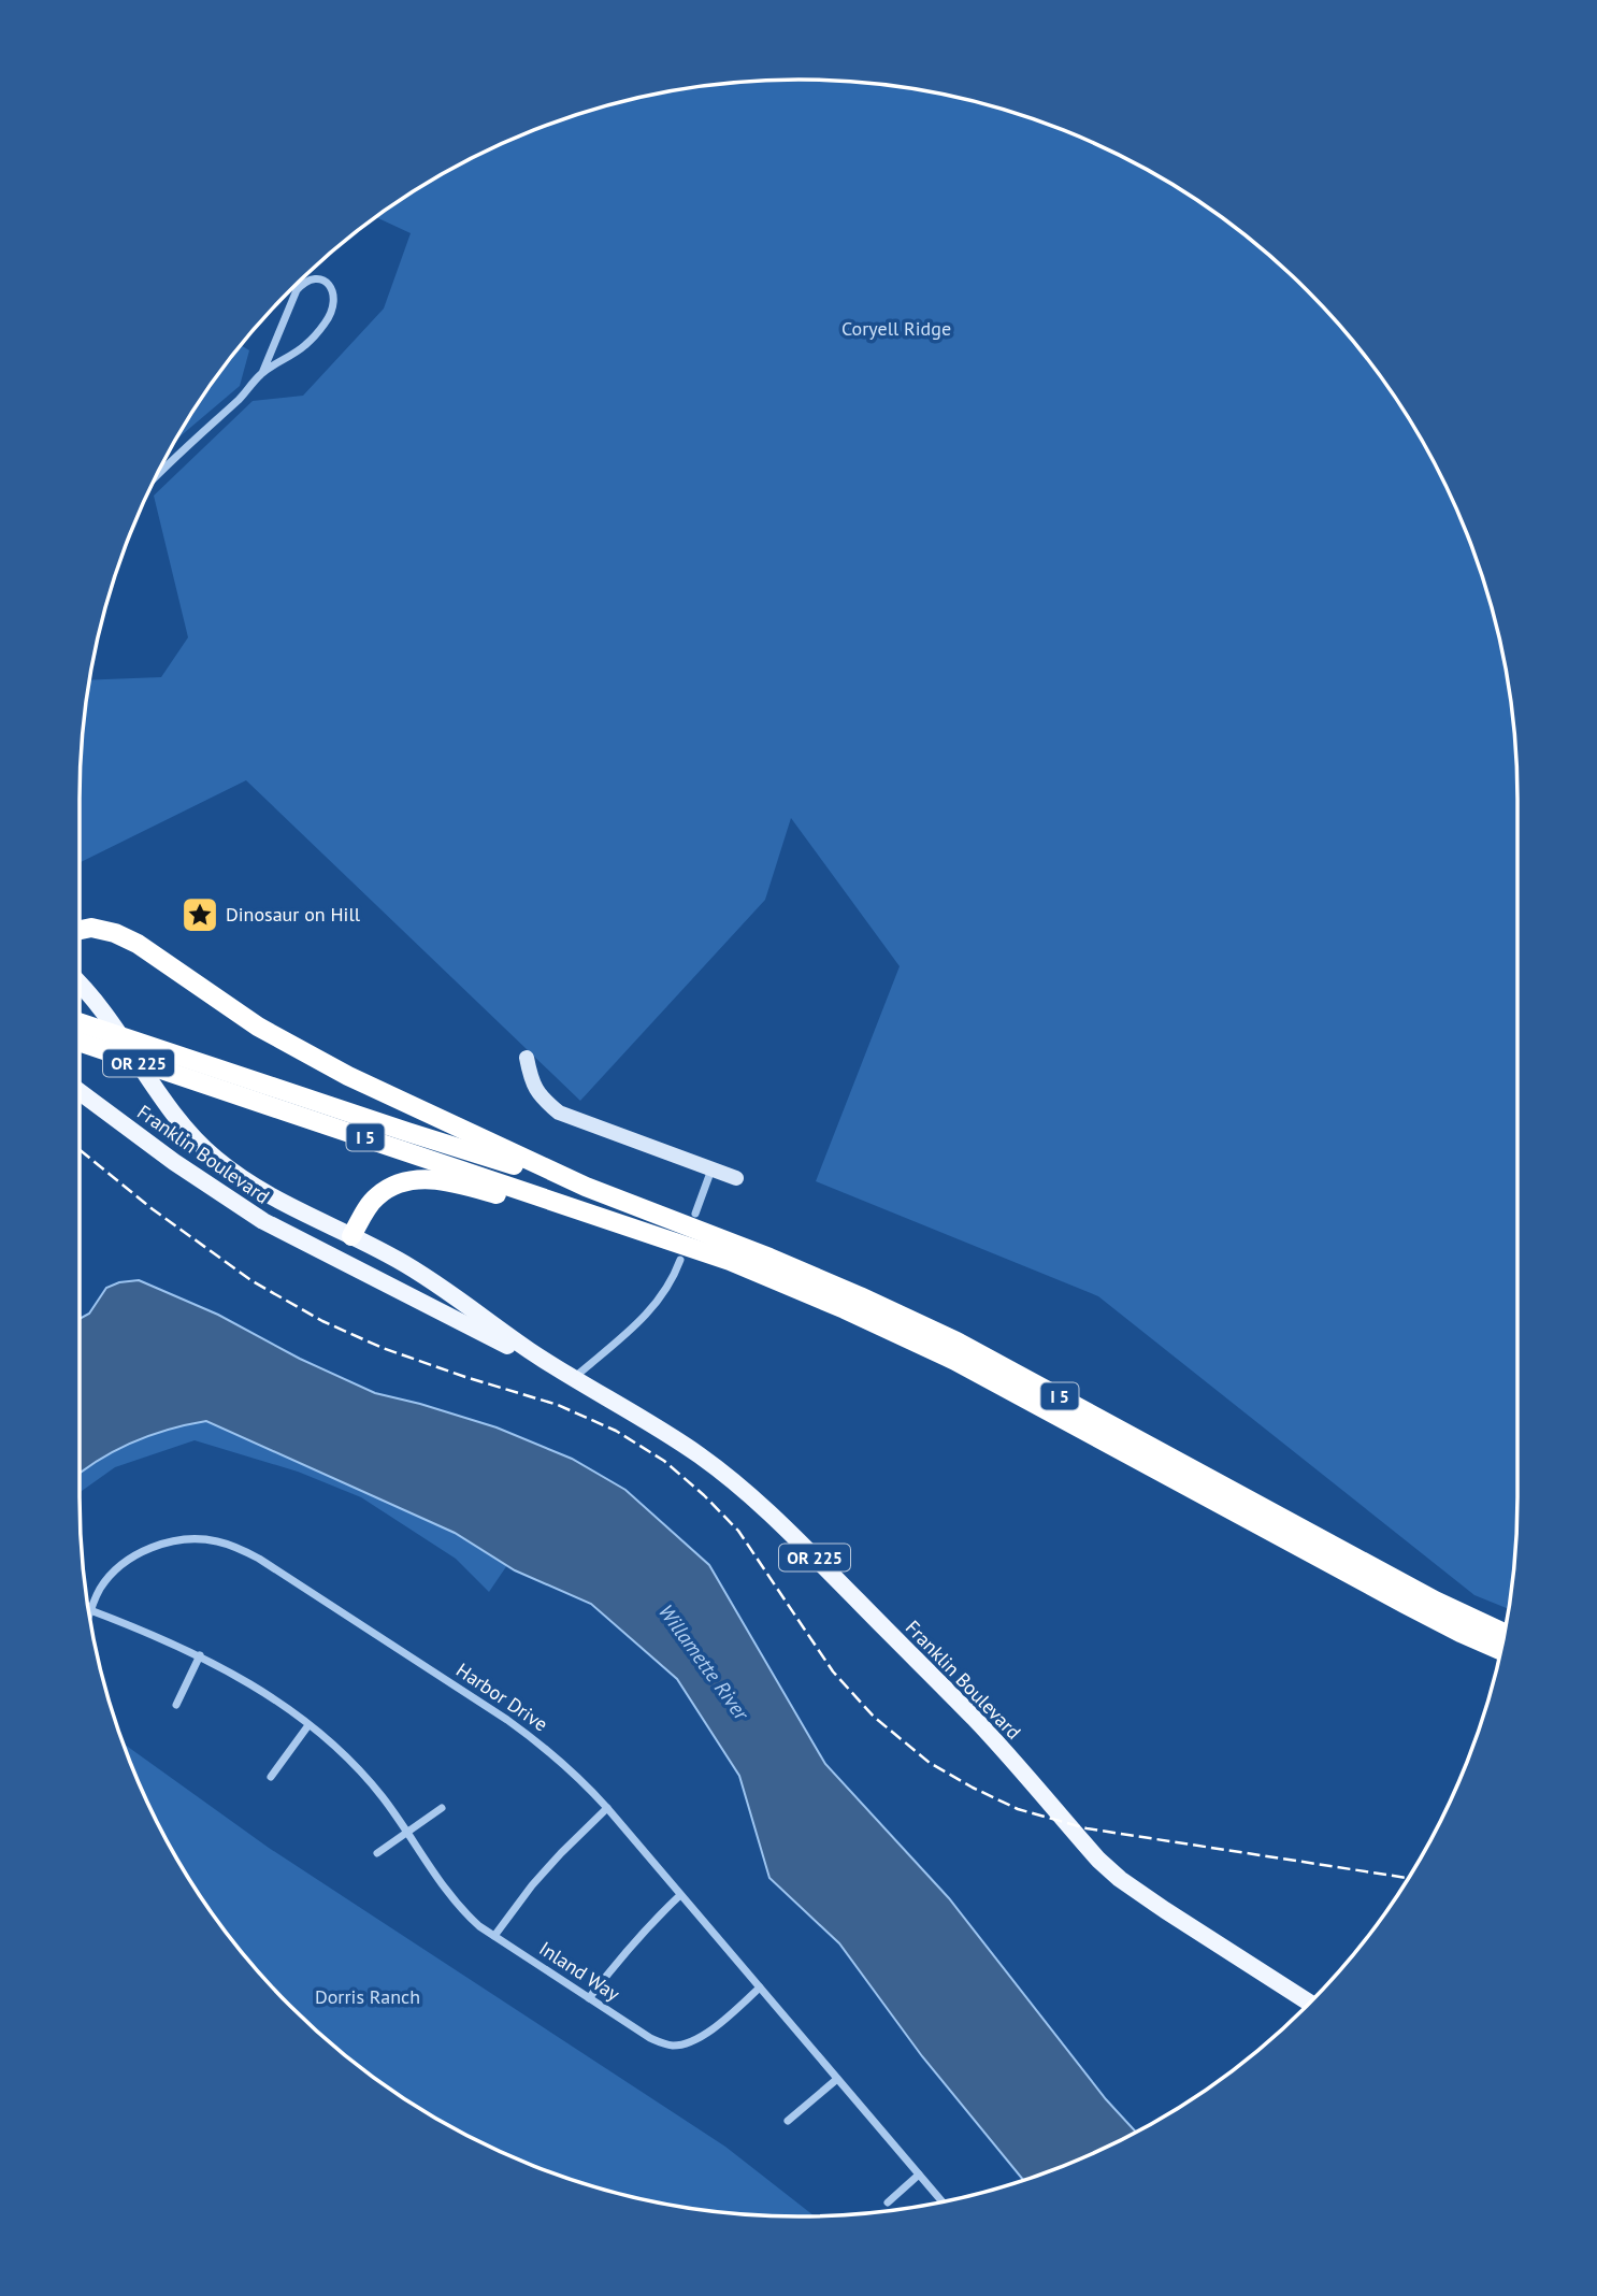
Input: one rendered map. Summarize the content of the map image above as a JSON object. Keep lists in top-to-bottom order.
{
  "streets": {
    "highway": ["I 5"],
    "main road": ["OR 225", "Franklin Boulevard"],
    "street": ["Harbor Drive", "Inland Way"]
  },
  "crossings": [
    ["OR 225", "Franklin Boulevard"],
    ["Harbor Drive", "Inland Way"]
  ],
  "water": ["Willamette River"],
  "parks": ["Coryell Ridge", "Dorris Ranch"],
  "places": {
    "place": ["Dinosaur on Hill"]
  }
}
